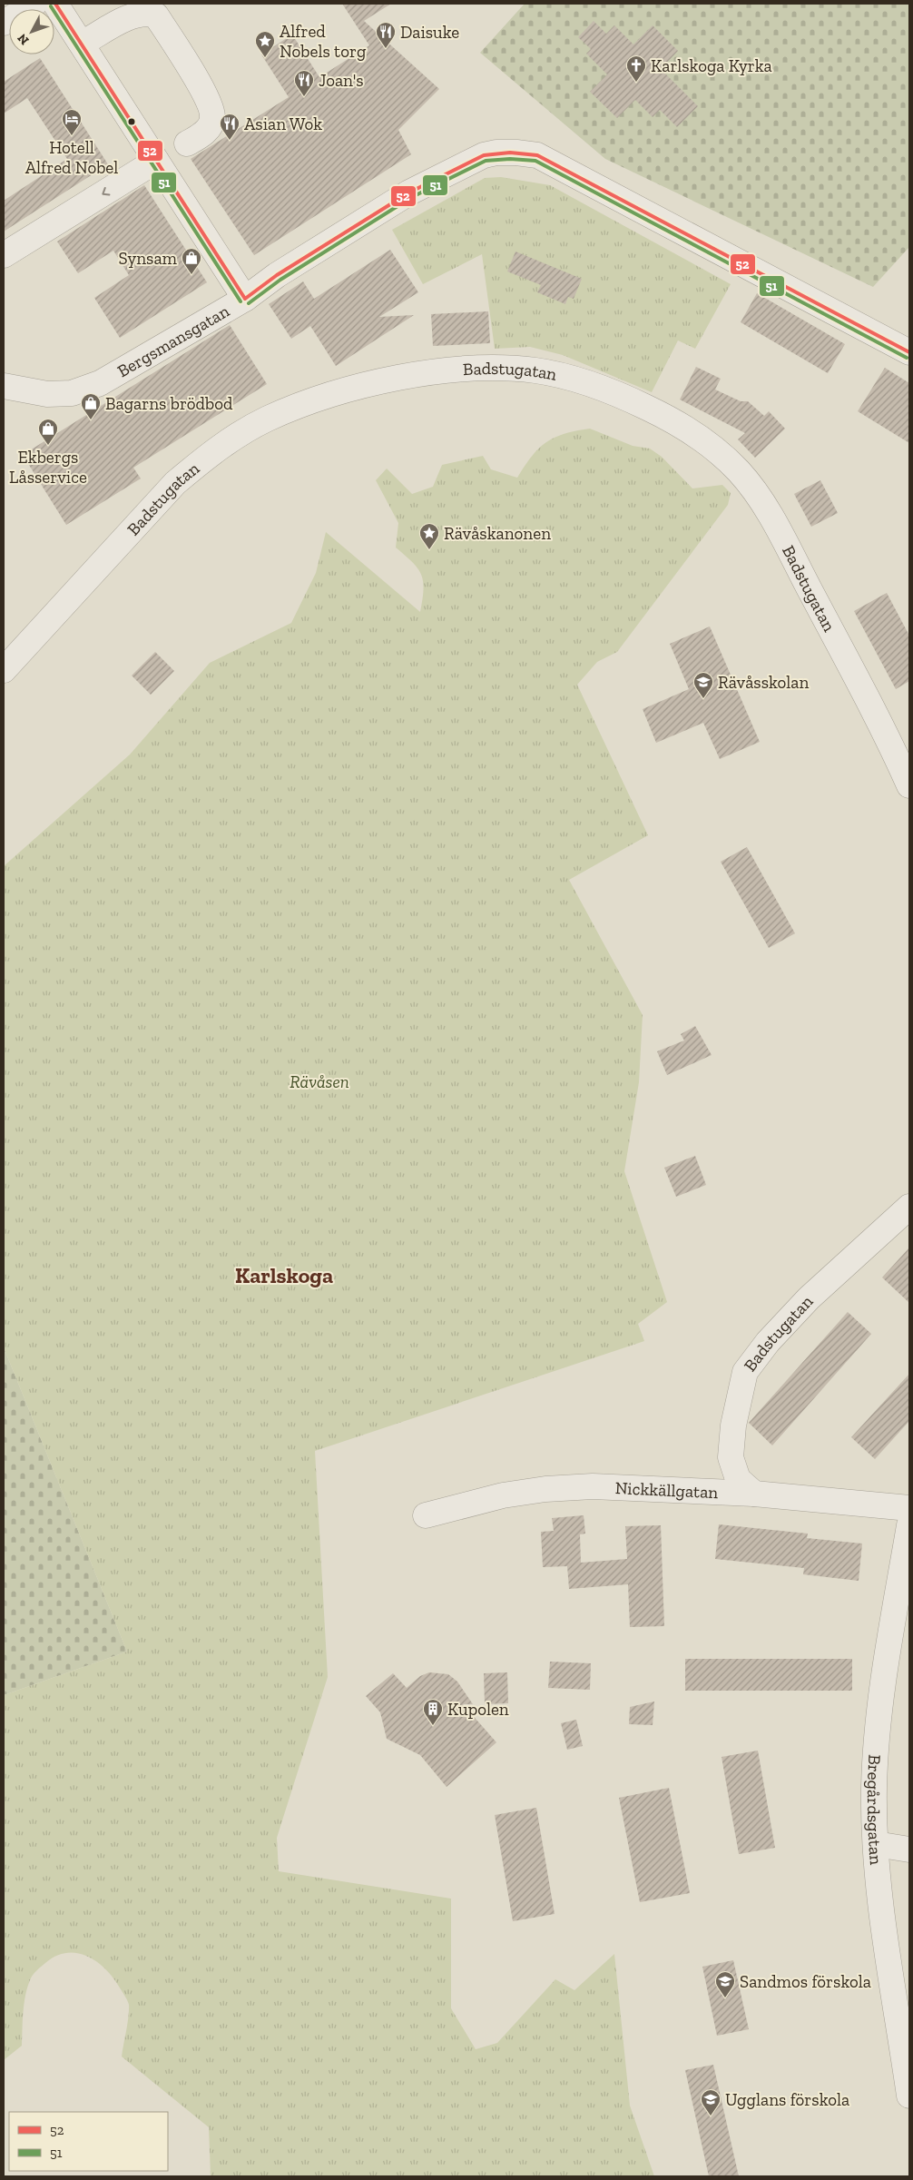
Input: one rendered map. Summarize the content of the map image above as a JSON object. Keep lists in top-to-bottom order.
{
  "streets": {
    "street": [
      "Bergsmansgatan",
      "Badstugatan",
      "Nickkällgatan",
      "Bregårdsgatan"
    ]
  },
  "crossings": [
    ["Badstugatan", "Nickkällgatan"]
  ],
  "districts": ["Karlskoga"],
  "parks": ["Rävåsen"],
  "places": {
    "restaurant": ["Daisuke", "Joan's", "Asian Wok"],
    "place": ["Alfred Nobels torg", "Rävåskanonen"],
    "church": ["Karlskoga Kyrka"],
    "hotel": ["Hotell Alfred Nobel"],
    "shop": ["Synsam", "Bagarns brödbod", "Ekbergs Låsservice"],
    "school or university": ["Rävåsskolan", "Sandmos förskola", "Ugglans förskola"],
    "building": ["Kupolen"]
  },
  "lines": ["transit line 52", "transit line 51"],
  "legend": ["52", "51"],
  "north": "bottom left"
}
